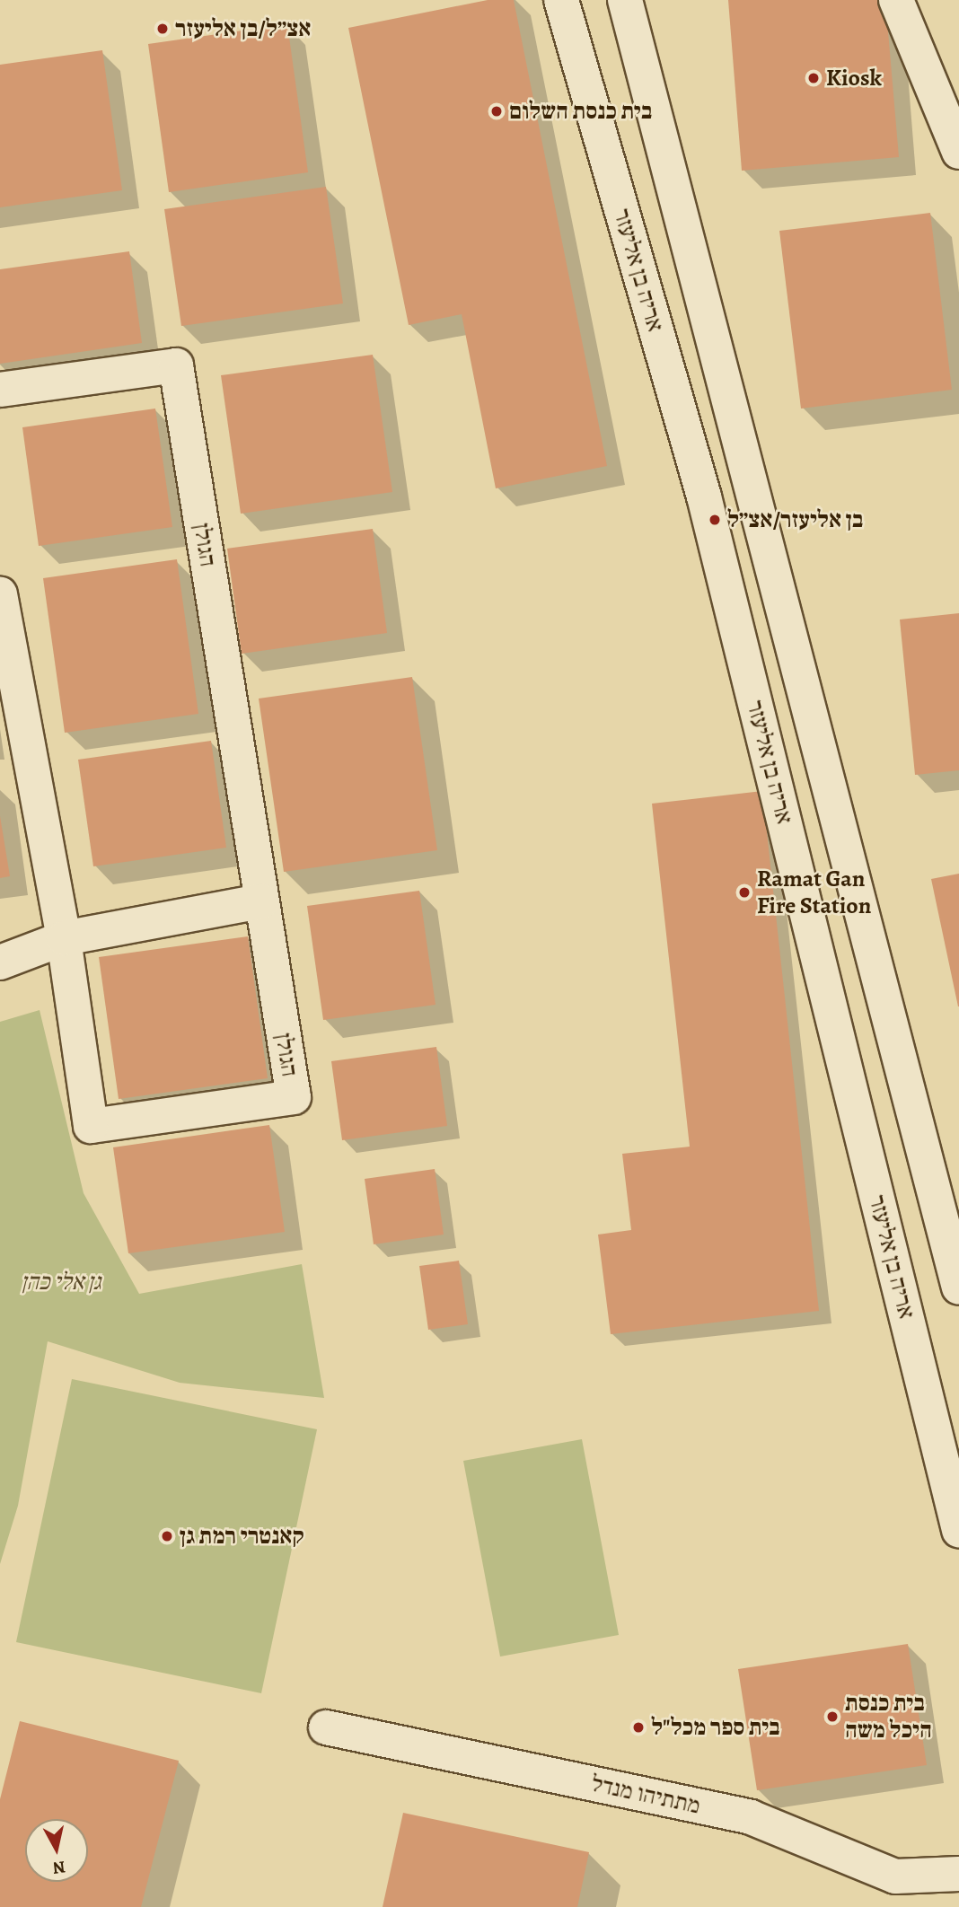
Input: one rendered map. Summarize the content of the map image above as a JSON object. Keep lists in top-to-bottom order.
{
  "streets": {
    "street": ["אריה בן אליעזר", "הגולן", "מתתיהו מנדל"]
  },
  "parks": ["גן אלי כהן"],
  "places": [
    "אצ״ל/בן אליעזר",
    "Kiosk",
    "בית כנסת השלום",
    "בן אליעזר/אצ״ל",
    "Ramat Gan Fire Station",
    "קאנטרי רמת גן",
    "בית כנסת היכל משה",
    "בית ספר מכל\"ל"
  ],
  "north": "bottom"
}
